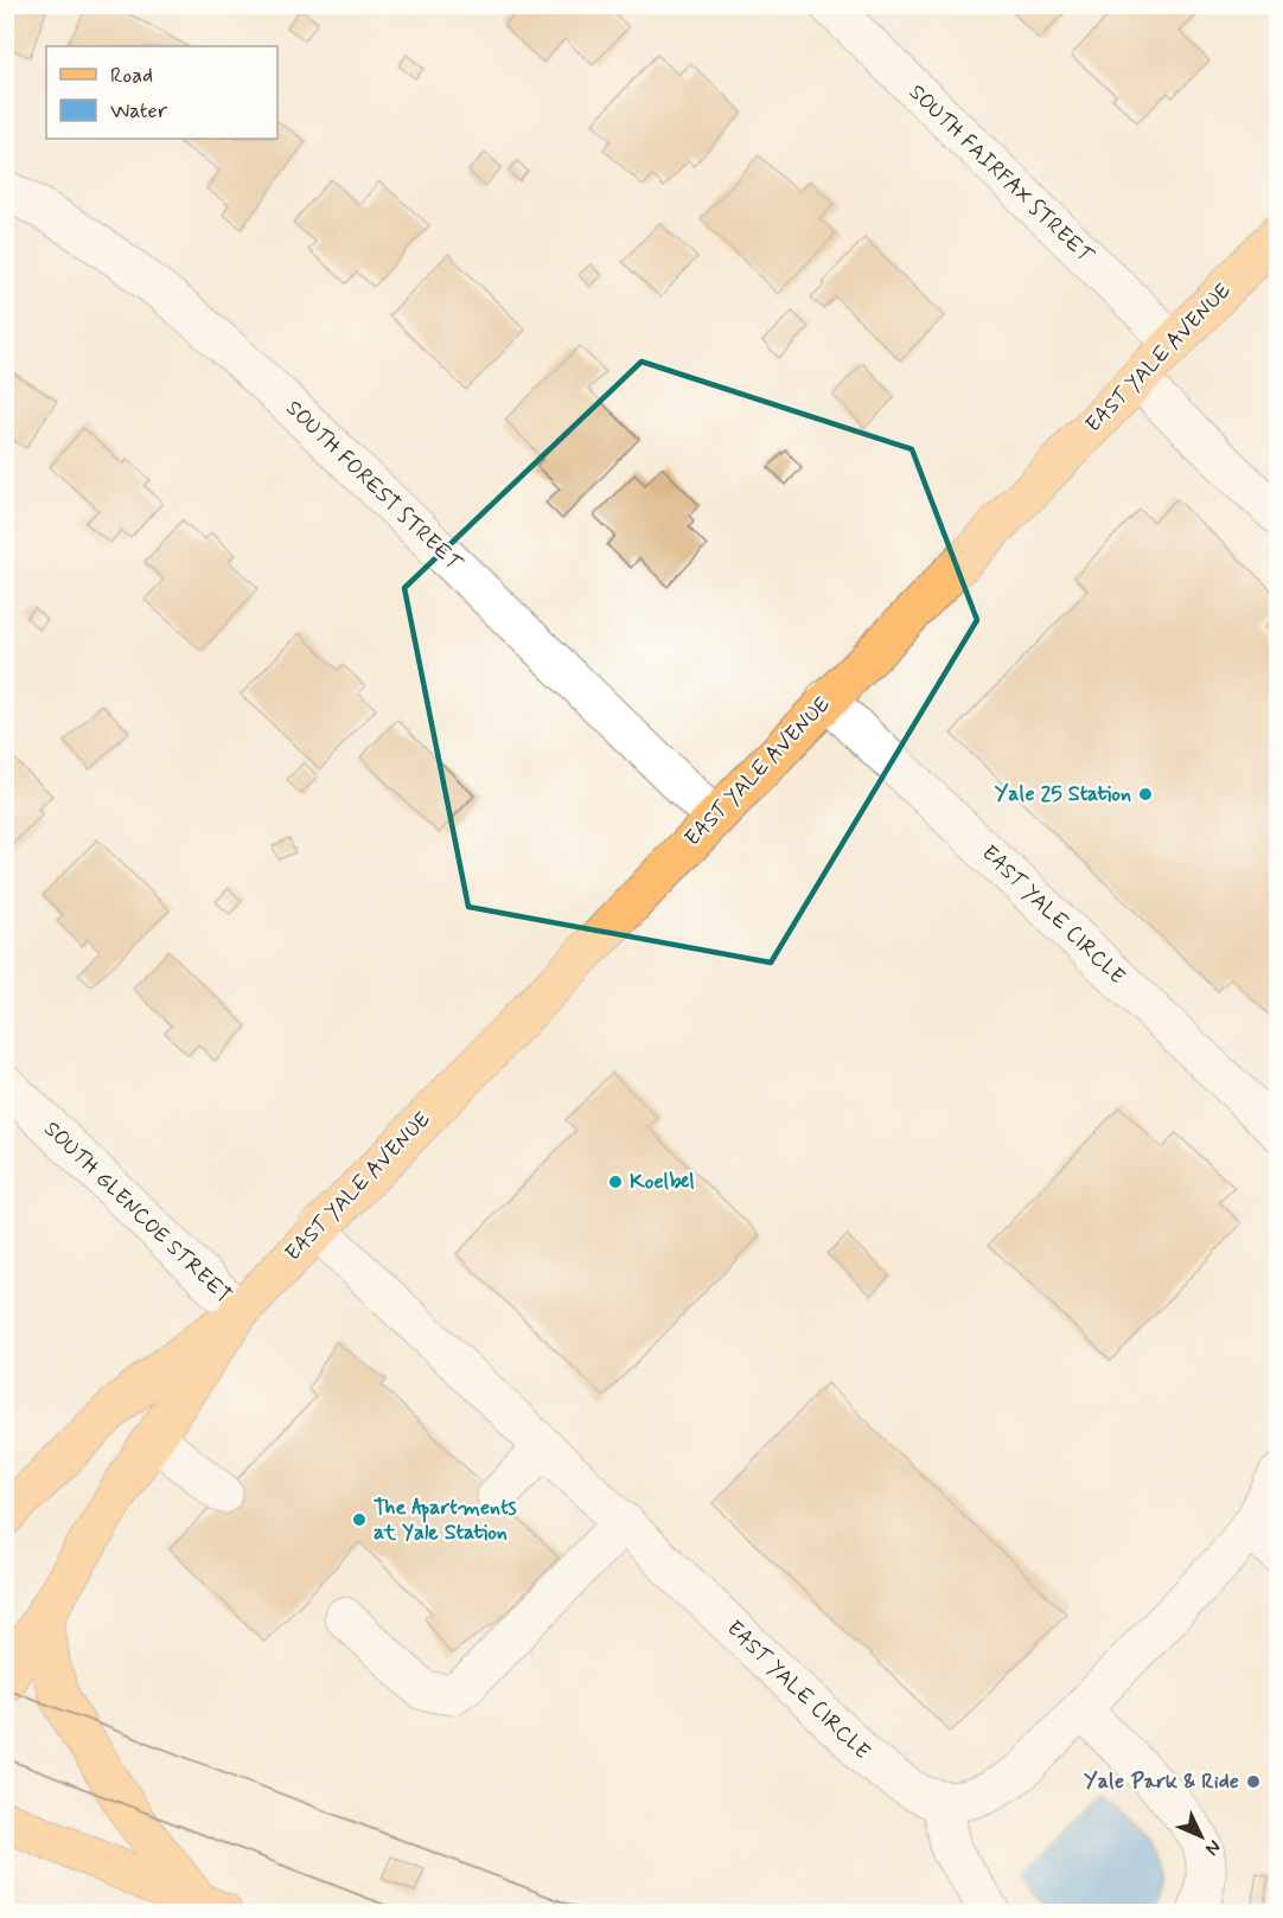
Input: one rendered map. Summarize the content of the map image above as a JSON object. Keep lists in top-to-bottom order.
{
  "streets": {
    "main road": ["EAST YALE AVENUE"],
    "street": [
      "SOUTH FAIRFAX STREET",
      "SOUTH FOREST STREET",
      "EAST YALE CIRCLE",
      "SOUTH GLENCOE STREET"
    ]
  },
  "crossings": [
    ["SOUTH FAIRFAX STREET", "EAST YALE AVENUE"],
    ["EAST YALE AVENUE", "SOUTH FOREST STREET"],
    ["EAST YALE AVENUE", "EAST YALE CIRCLE"],
    ["EAST YALE AVENUE", "SOUTH GLENCOE STREET"]
  ],
  "places": [
    "Yale 25 Station",
    "Koelbel",
    "The Apartments at Yale Station",
    "Yale Park & Ride"
  ],
  "legend": ["Road", "Water"],
  "north": "bottom right"
}
